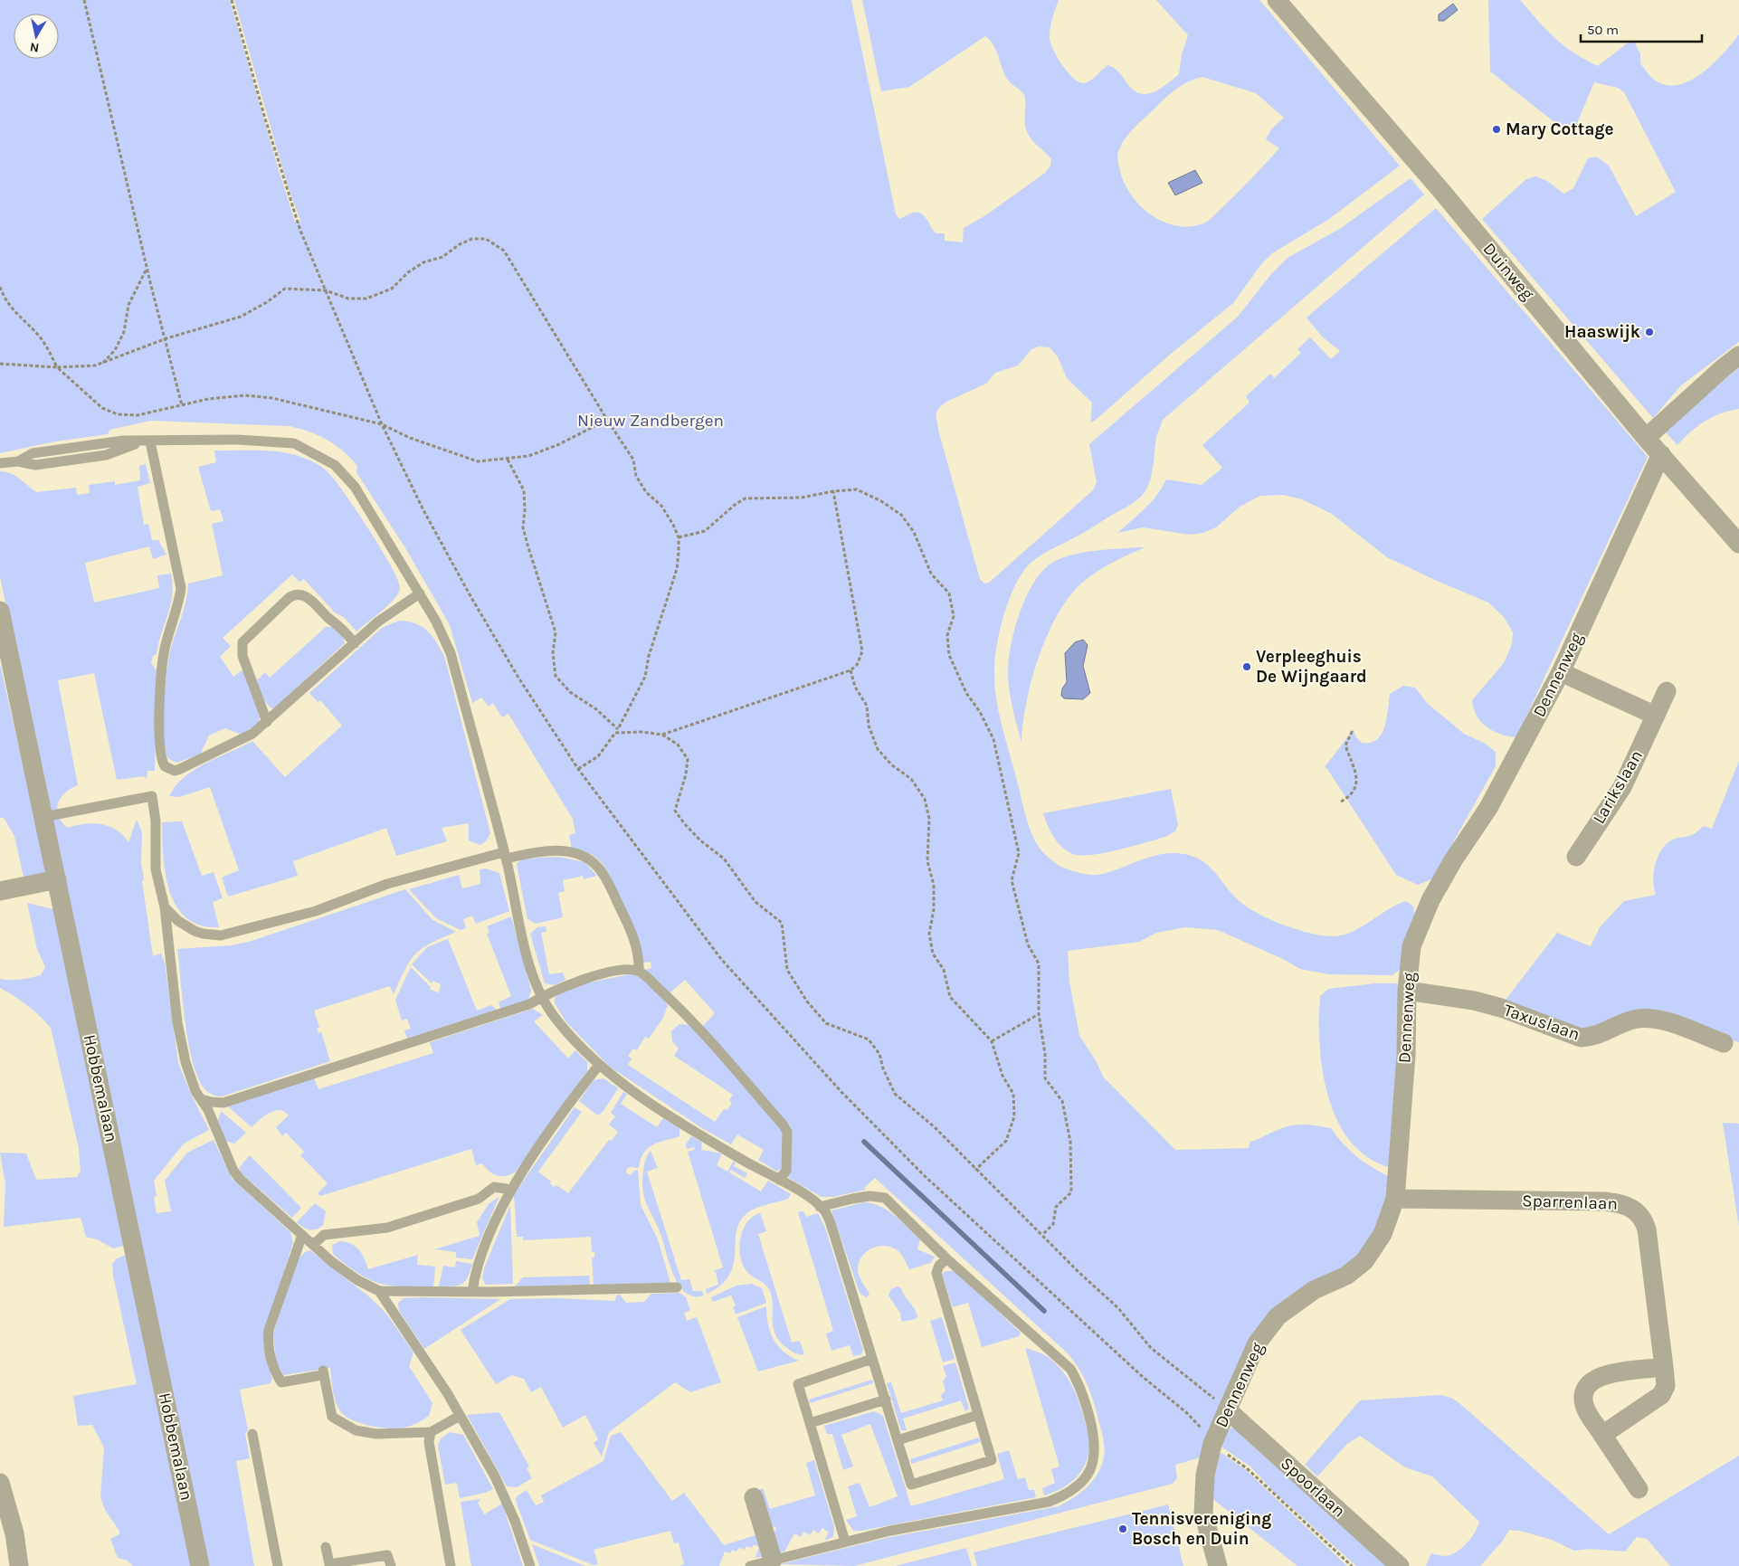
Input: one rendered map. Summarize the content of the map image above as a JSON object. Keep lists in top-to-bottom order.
{
  "streets": {
    "street": [
      "Duinweg",
      "Dennenweg",
      "Larikslaan",
      "Taxuslaan",
      "Hobbemalaan",
      "Sparrenlaan",
      "Spoorlaan"
    ]
  },
  "crossings": [
    ["Duinweg", "Dennenweg"],
    ["Dennenweg", "Taxuslaan"],
    ["Dennenweg", "Sparrenlaan"],
    ["Dennenweg", "Spoorlaan"]
  ],
  "parks": ["Nieuw Zandbergen"],
  "places": [
    "Mary Cottage",
    "Haaswijk",
    "Verpleeghuis De Wijngaard",
    "Tennisvereniging Bosch en Duin"
  ],
  "scale_bar": "50 m",
  "north": "bottom"
}
